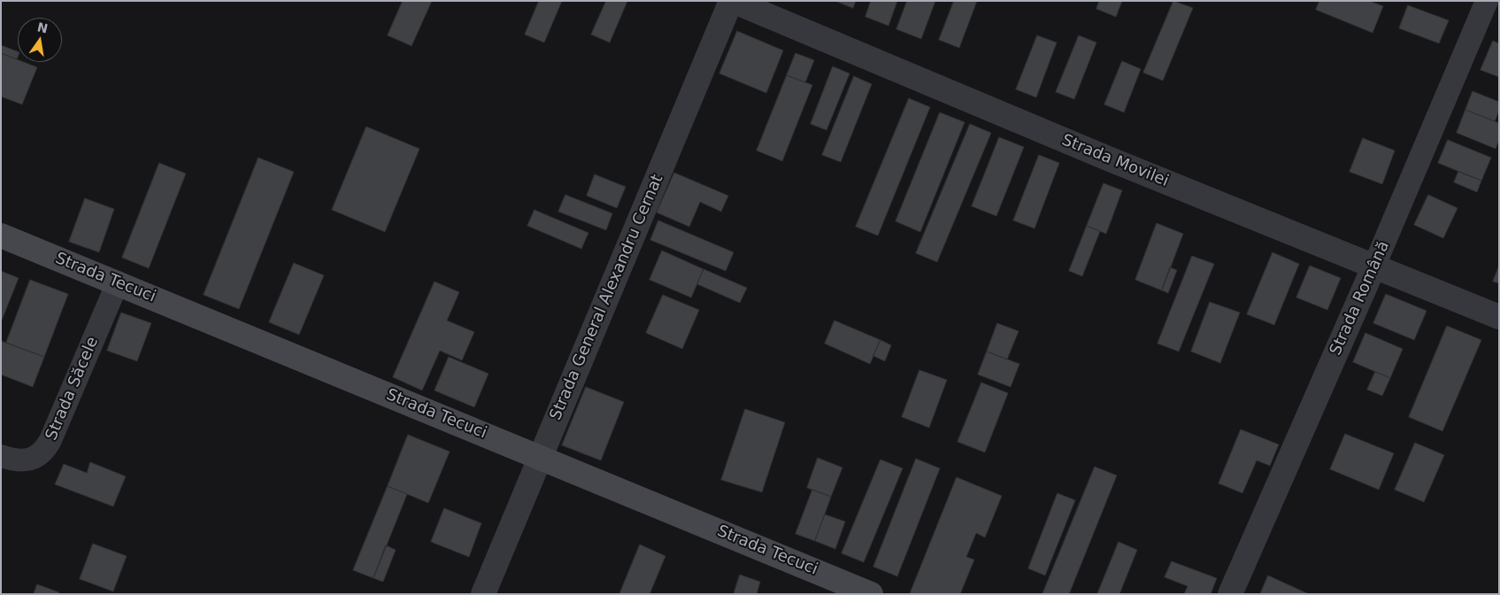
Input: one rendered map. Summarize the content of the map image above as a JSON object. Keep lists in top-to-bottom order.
{
  "streets": {
    "main road": ["Strada Tecuci"],
    "street": [
      "Strada Movilei",
      "Strada General Alexandru Cernat",
      "Strada Română",
      "Strada Săcele"
    ]
  },
  "crossings": [
    ["Strada Movilei", "Strada General Alexandru Cernat"],
    ["Strada Movilei", "Strada Română"],
    ["Strada Tecuci", "Strada General Alexandru Cernat"],
    ["Strada Tecuci", "Strada Săcele"]
  ],
  "north": "top"
}
